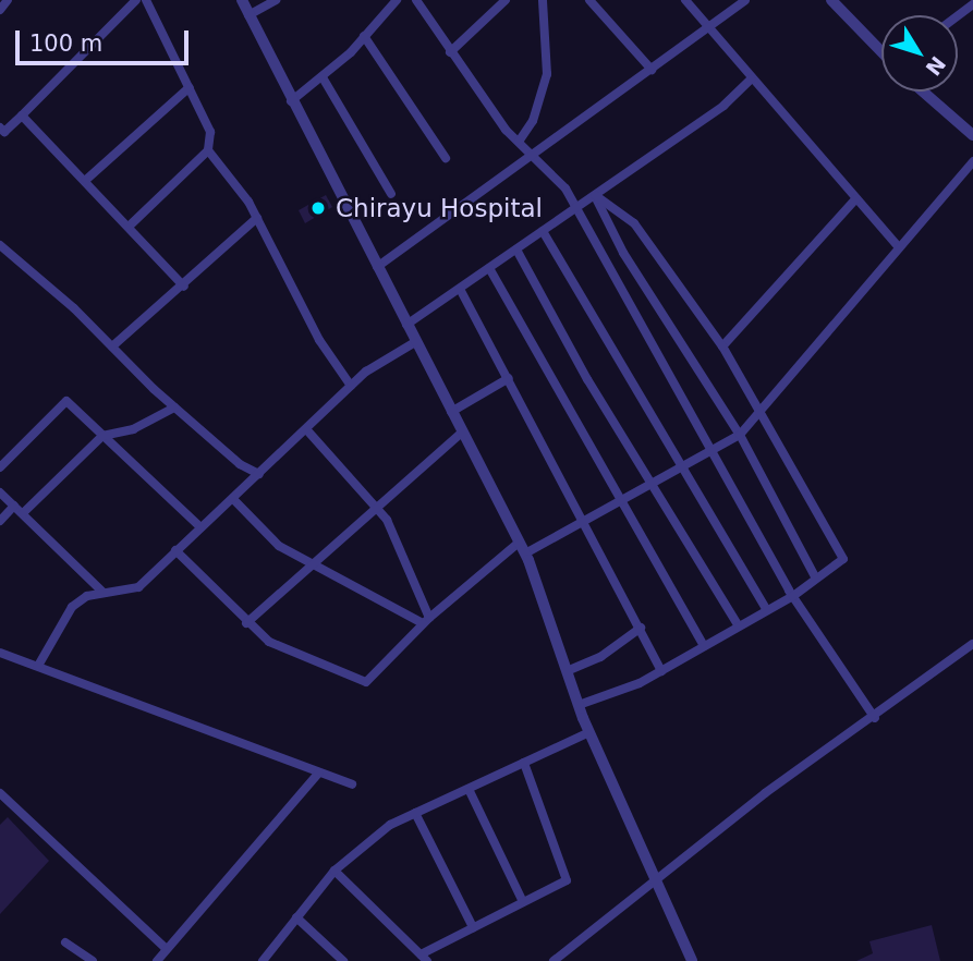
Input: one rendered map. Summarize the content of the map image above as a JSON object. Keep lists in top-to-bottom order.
{
  "places": ["Chirayu Hospital"],
  "scale_bar": "100 m",
  "north": "bottom right"
}
